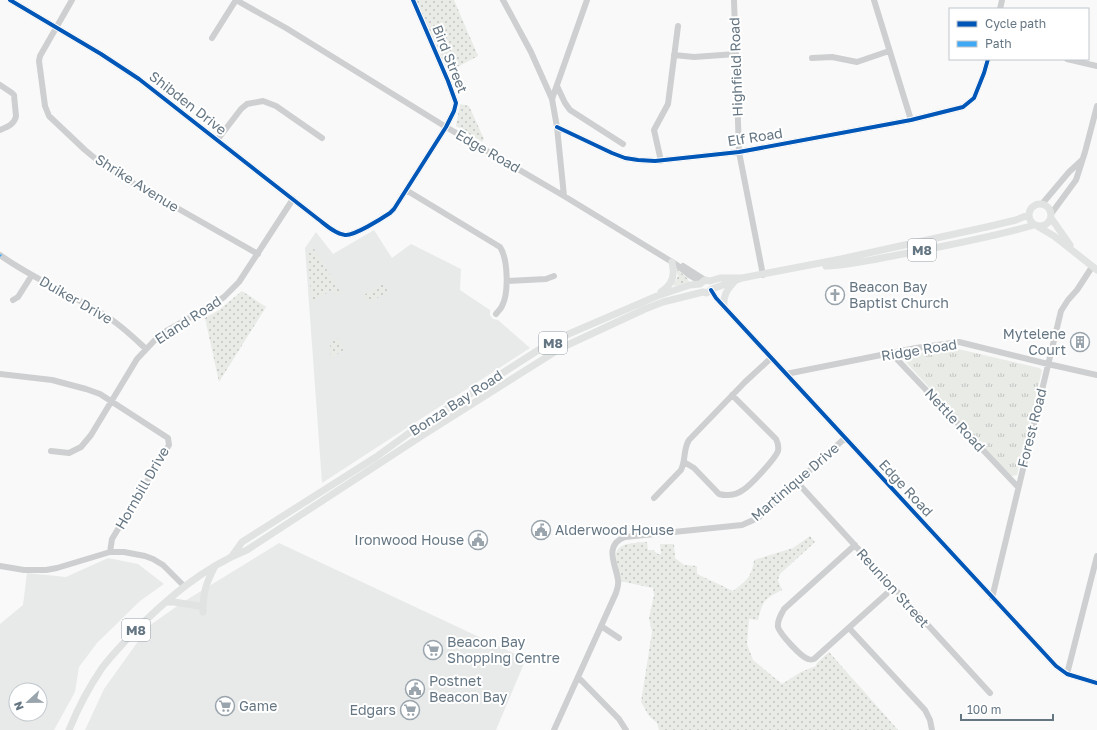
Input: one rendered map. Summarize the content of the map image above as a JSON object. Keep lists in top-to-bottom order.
{
  "streets": {
    "main road": ["M8", "Bonza Bay Road"],
    "street": [
      "Bird Street",
      "Highfield Road",
      "Shibden Drive",
      "Elf Road",
      "Edge Road",
      "Shrike Avenue",
      "Duiker Drive",
      "Eland Road",
      "Ridge Road",
      "Nettle Road",
      "Forest Road",
      "Martinique Drive",
      "Hornbill Drive",
      "Reunion Street"
    ]
  },
  "crossings": [
    ["Bird Street", "Shibden Drive"],
    ["Bird Street", "Edge Road"],
    ["Highfield Road", "Elf Road"],
    ["Highfield Road", "Bonza Bay Road"],
    ["Shibden Drive", "Shrike Avenue"],
    ["Shibden Drive", "Eland Road"],
    ["Edge Road", "Ridge Road"],
    ["Edge Road", "Bonza Bay Road"],
    ["Edge Road", "Forest Road"],
    ["Edge Road", "Martinique Drive"],
    ["Shrike Avenue", "Eland Road"],
    ["Duiker Drive", "Eland Road"],
    ["Eland Road", "Hornbill Drive"],
    ["Ridge Road", "Nettle Road"],
    ["Ridge Road", "Forest Road"],
    ["Nettle Road", "Forest Road"],
    ["Martinique Drive", "Reunion Street"]
  ],
  "places": {
    "church": ["Beacon Bay Baptist Church"],
    "building": ["Mytelene Court"],
    "public building": ["Alderwood House", "Ironwood House", "Postnet Beacon Bay"],
    "supermarket": ["Beacon Bay Shopping Centre", "Game", "Edgars"]
  },
  "legend": ["Cycle path", "Path"],
  "scale_bar": "100 m",
  "north": "left"
}
